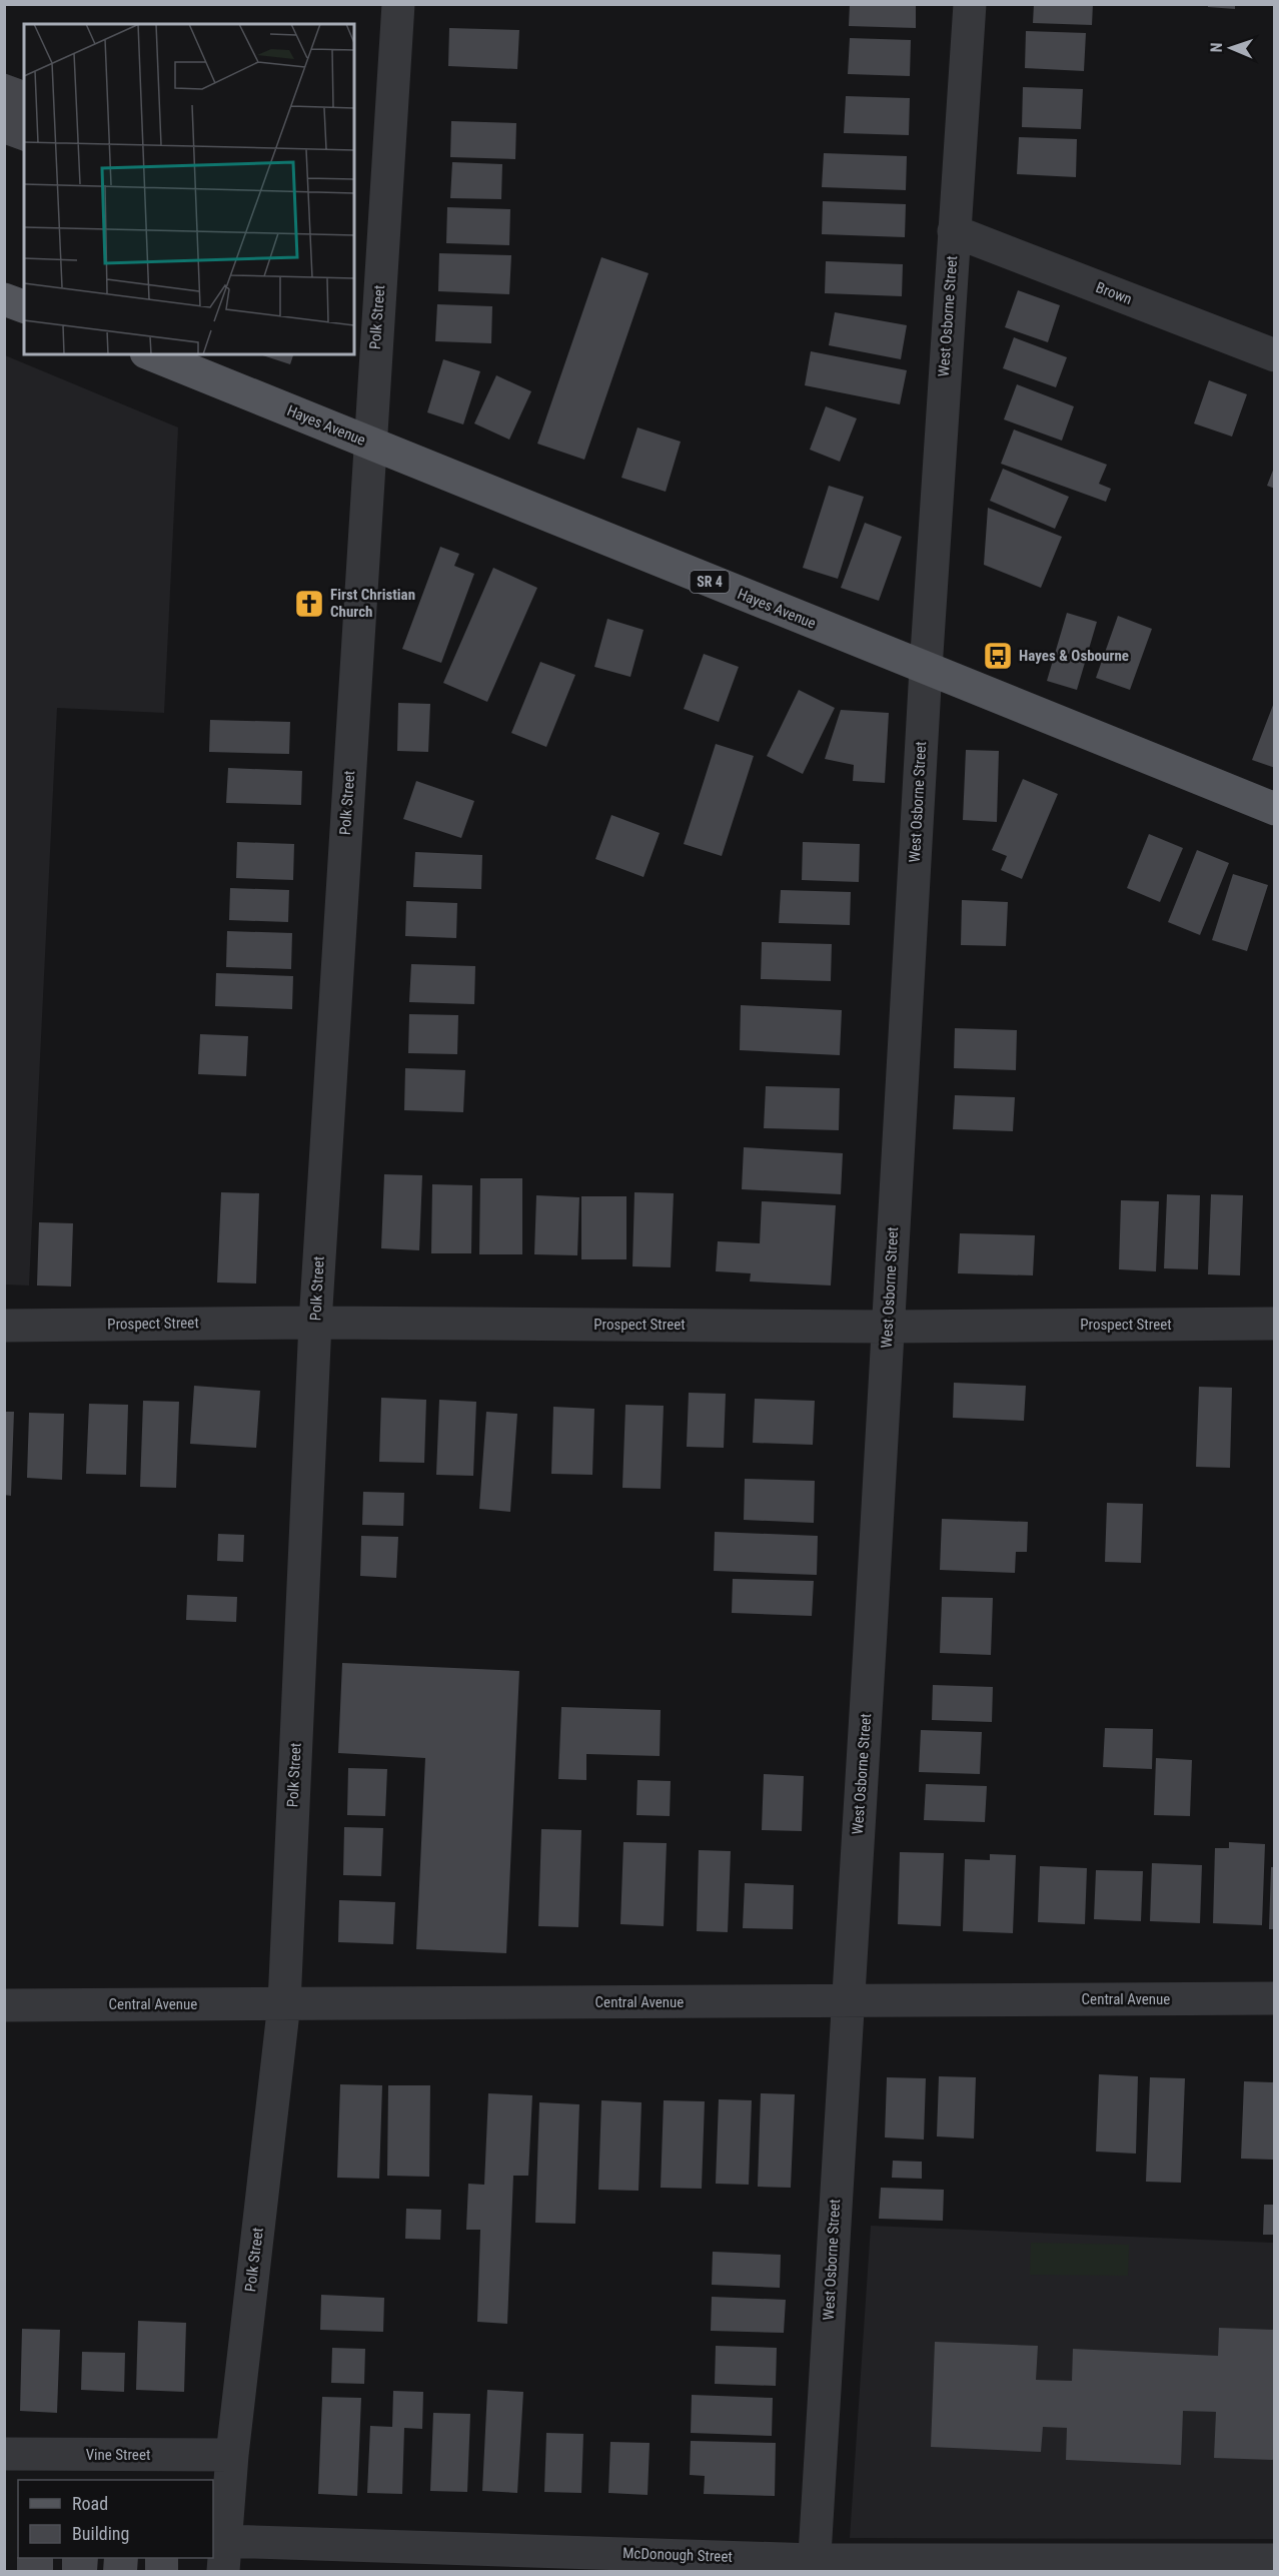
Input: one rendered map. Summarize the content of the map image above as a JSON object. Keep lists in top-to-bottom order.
{
  "streets": {
    "main road": ["Hayes Avenue", "SR 4"],
    "street": [
      "Brown",
      "West Osborne Street",
      "Polk Street",
      "Prospect Street",
      "Central Avenue",
      "Vine Street",
      "McDonough Street"
    ]
  },
  "crossings": [
    ["Brown", "West Osborne Street"],
    ["West Osborne Street", "Hayes Avenue"],
    ["West Osborne Street", "Prospect Street"],
    ["West Osborne Street", "Central Avenue"],
    ["West Osborne Street", "McDonough Street"],
    ["Polk Street", "Hayes Avenue"],
    ["Polk Street", "Prospect Street"],
    ["Polk Street", "Central Avenue"],
    ["Polk Street", "Vine Street"],
    ["Polk Street", "McDonough Street"]
  ],
  "places": {
    "church": ["First Christian Church"],
    "bus stop": ["Hayes & Osbourne"]
  },
  "legend": ["Road", "Building"],
  "north": "left"
}
